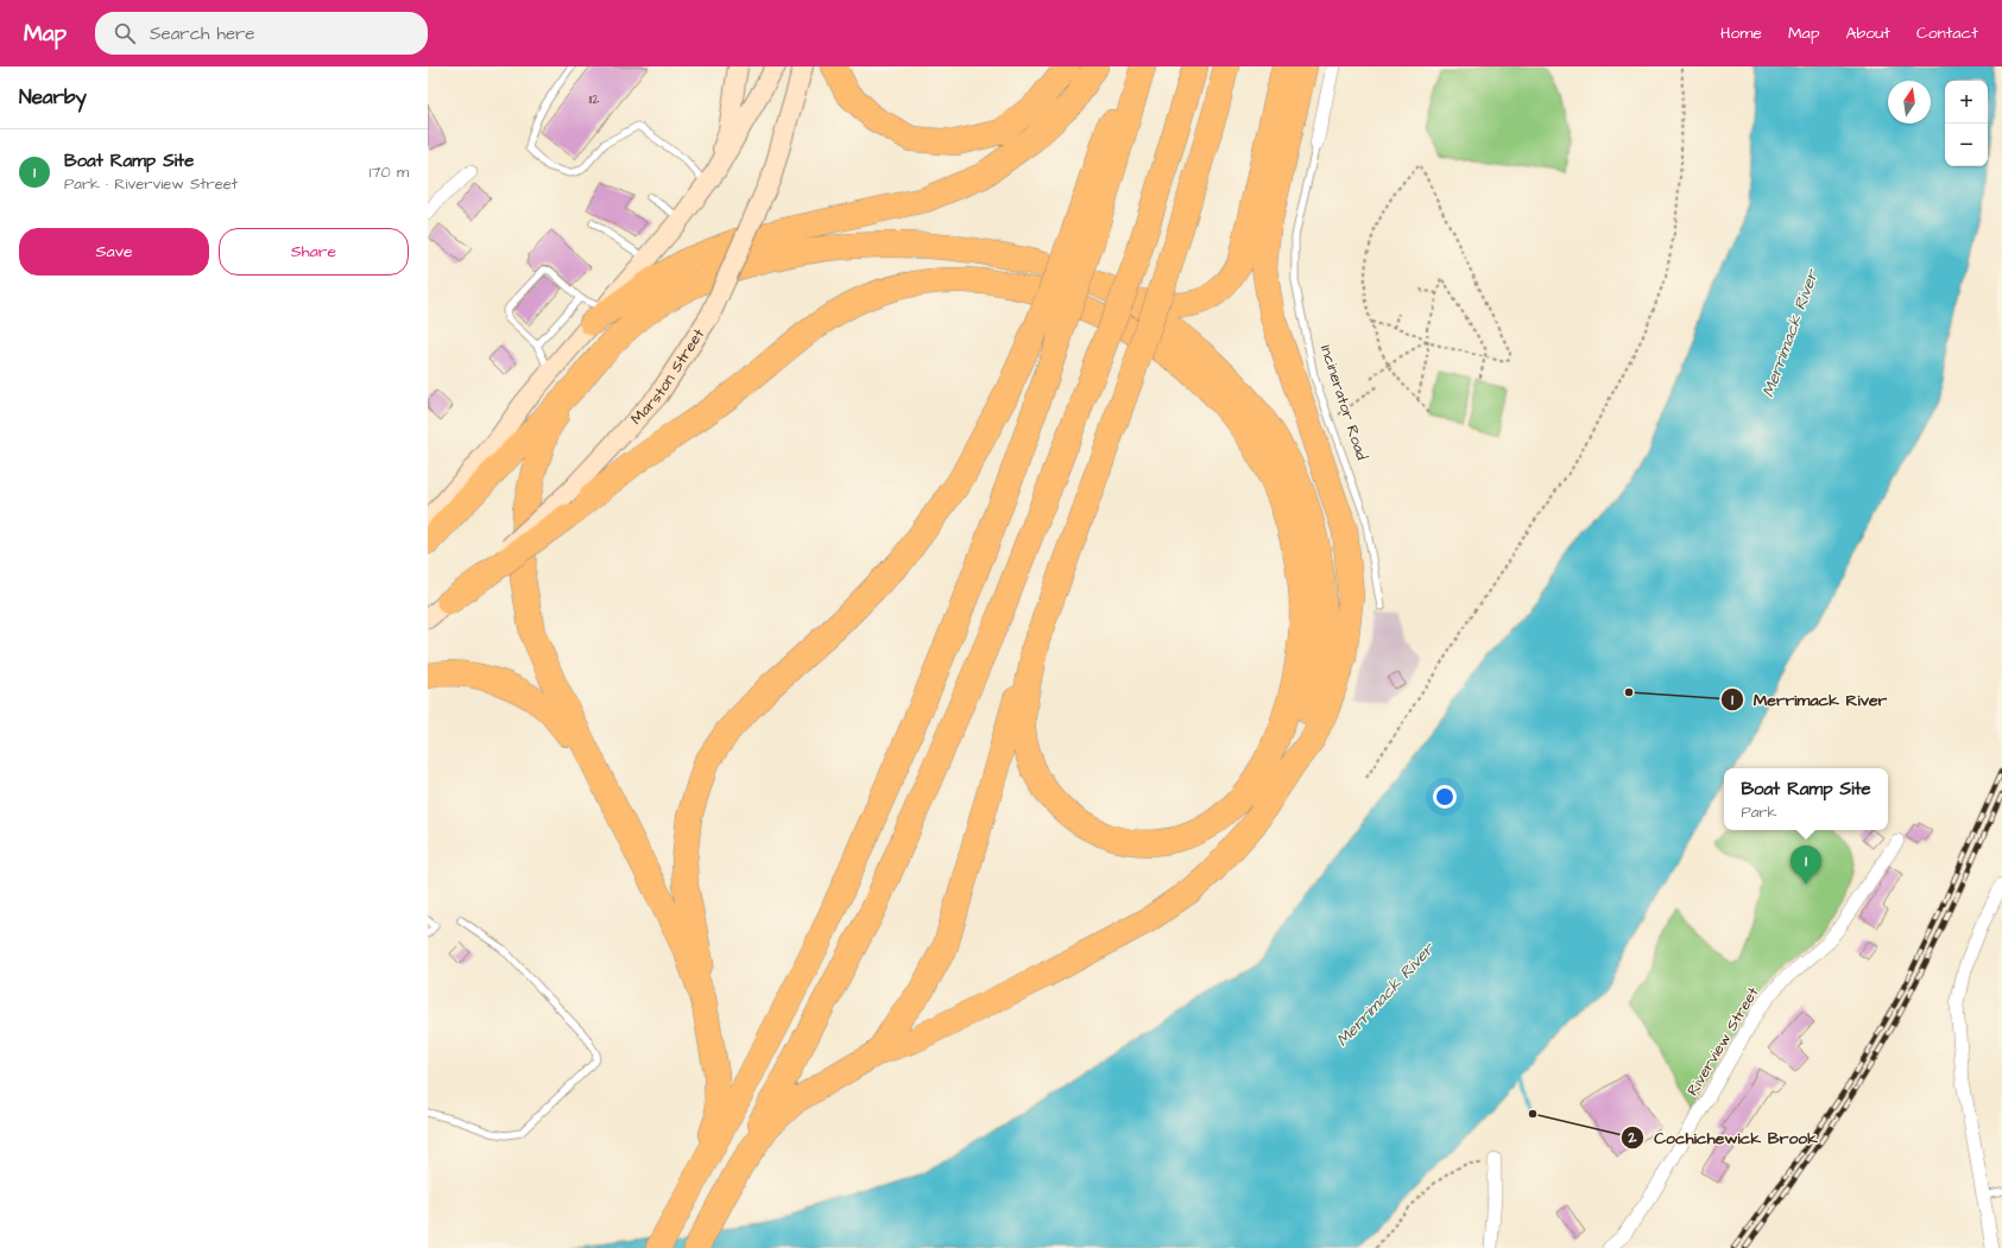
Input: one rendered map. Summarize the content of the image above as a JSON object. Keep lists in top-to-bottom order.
{
  "streets": {
    "main road": ["Marston Street"],
    "street": ["Incinerator Road", "Riverview Street"]
  },
  "water": ["Merrimack River"],
  "places": ["Merrimack River", "Cochichewick Brook"],
  "house_numbers": ["112"],
  "north": "top",
  "page": {
    "header": "Map",
    "search": "Search here",
    "nav": [
      "Home",
      "Map",
      "About",
      "Contact"
    ],
    "heading": "Nearby",
    "map_buttons": ["+", "−"],
    "list": [
      {
        "mark": "1",
        "name": "Boat Ramp Site",
        "note": "Park · Riverview Street",
        "value": "170 m"
      }
    ],
    "buttons": ["Save", "Share"],
    "popup": ["Boat Ramp Site", "Park"],
    "pins": "1"
  }
}
